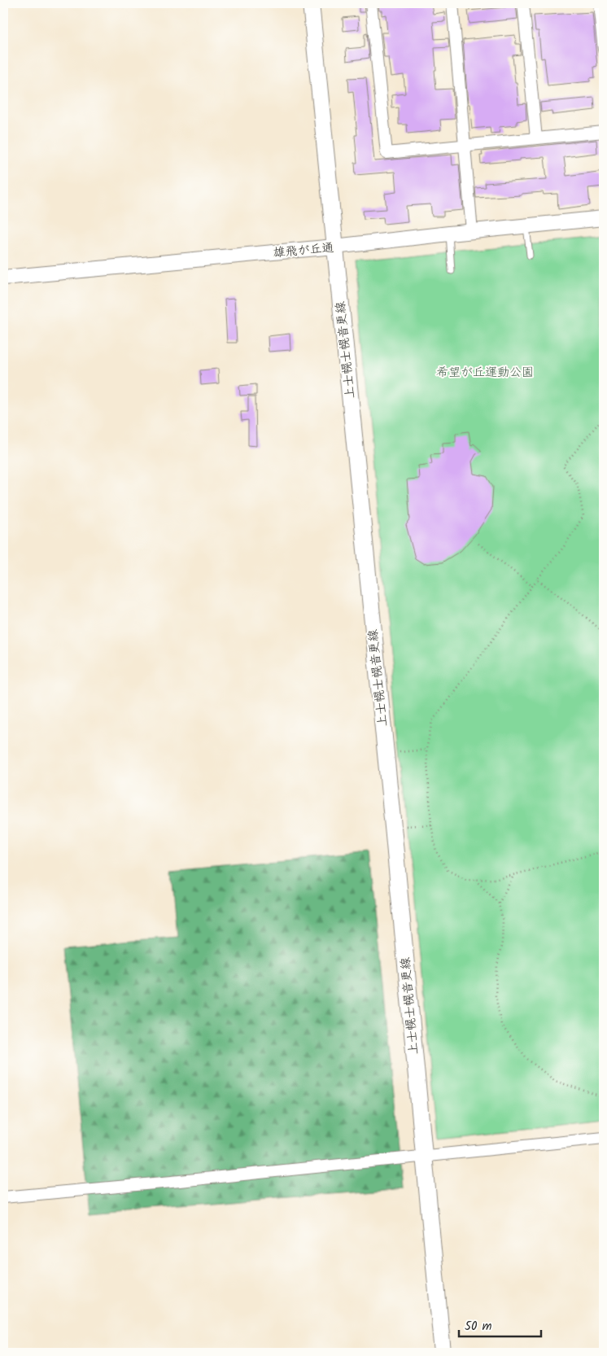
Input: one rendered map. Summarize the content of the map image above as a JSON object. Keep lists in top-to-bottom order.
{
  "streets": {
    "main road": ["上士幌士幌音更線"],
    "street": ["雄飛が丘通"]
  },
  "crossings": [
    ["雄飛が丘通", "上士幌士幌音更線"]
  ],
  "parks": ["希望が丘運動公園"],
  "scale_bar": "50 m"
}
